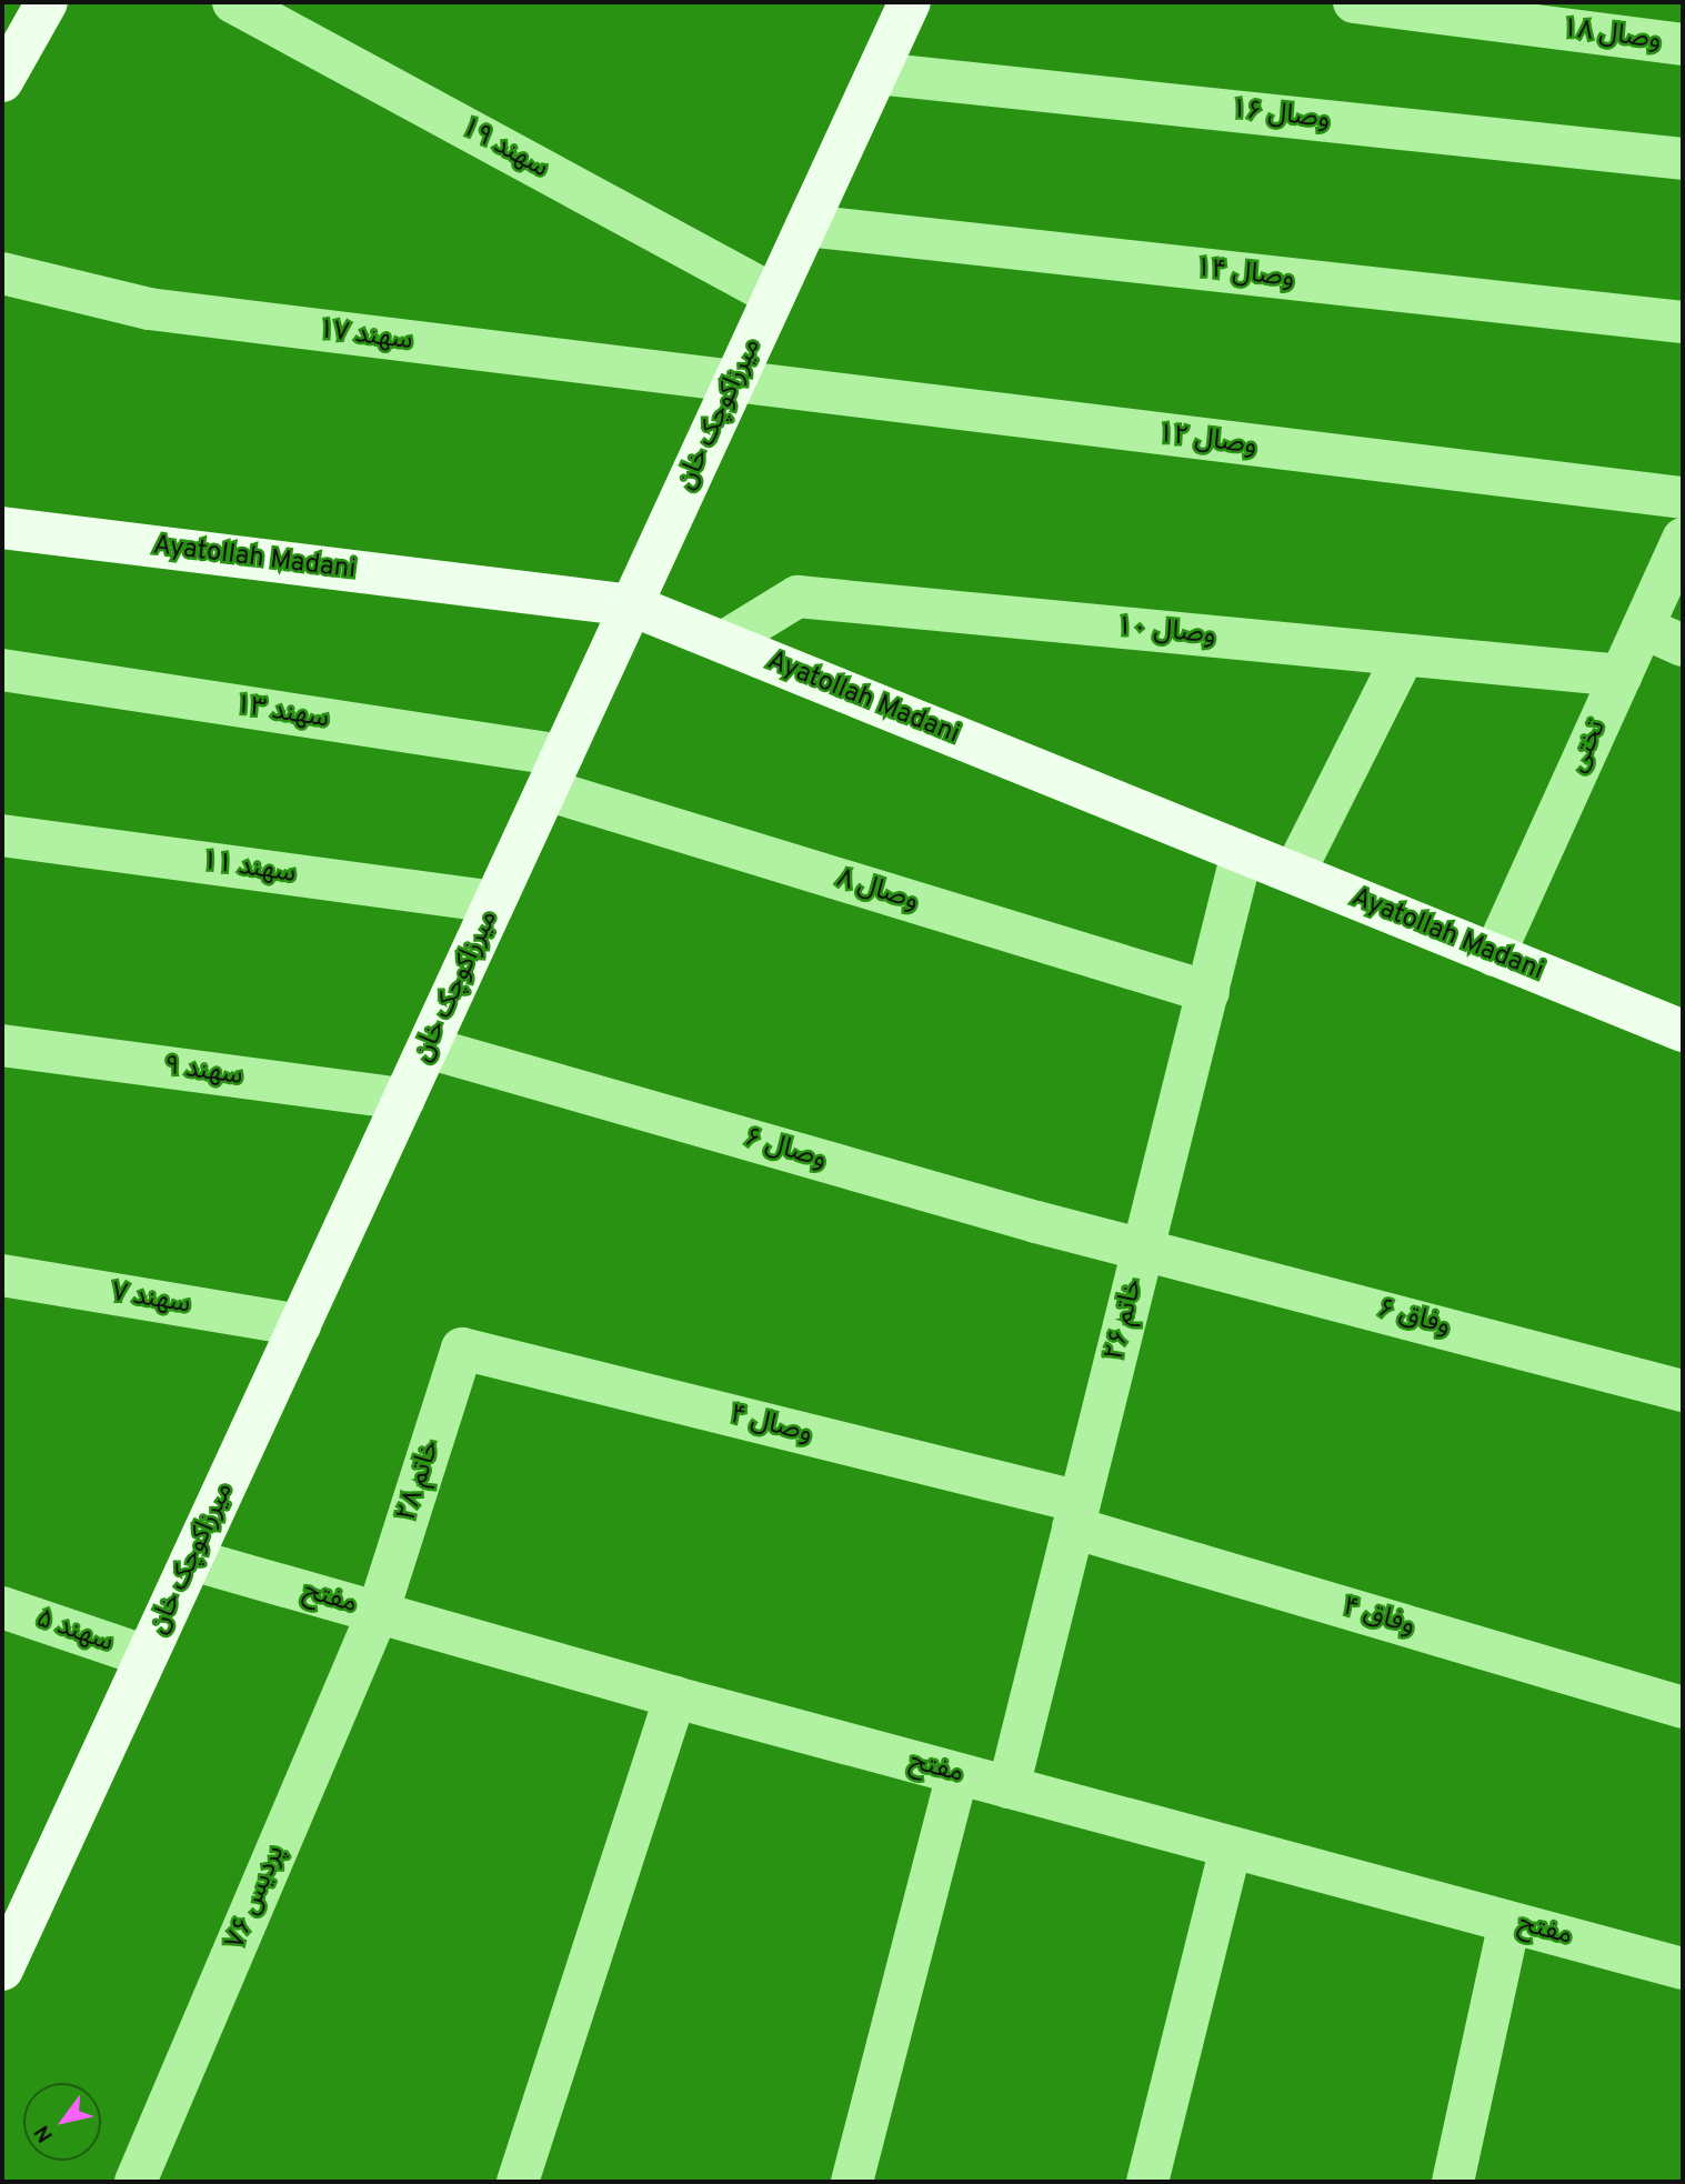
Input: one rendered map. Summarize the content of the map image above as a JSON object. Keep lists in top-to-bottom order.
{
  "streets": {
    "main road": ["میرزاکوچک خان", "Ayatollah Madani"],
    "street": [
      "وصال ۱۸",
      "وصال ۱۶",
      "سهند ۱۹",
      "وصال ۱۴",
      "سهند ۱۷",
      "وصال ۱۲",
      "وصال ۱۰",
      "سهند ۱۳",
      "تختی",
      "سهند ۱۱",
      "وصال ۸",
      "سهند ۹",
      "وصال ۶",
      "سهند ۷",
      "وفاق ۶",
      "خاتم ۲۶",
      "وصال ۴",
      "خاتم ۲۸",
      "مفتح",
      "وفاق ۴",
      "سهند ۵",
      "پردیس ۷۶"
    ]
  },
  "crossings": [
    ["وصال ۱۶", "میرزاکوچک خان"],
    ["سهند ۱۹", "میرزاکوچک خان"],
    ["وصال ۱۴", "میرزاکوچک خان"],
    ["سهند ۱۷", "میرزاکوچک خان"],
    ["سهند ۱۷", "وصال ۱۲"],
    ["میرزاکوچک خان", "وصال ۱۲"],
    ["میرزاکوچک خان", "Ayatollah Madani"],
    ["میرزاکوچک خان", "سهند ۱۳"],
    ["میرزاکوچک خان", "سهند ۱۱"],
    ["میرزاکوچک خان", "وصال ۸"],
    ["میرزاکوچک خان", "سهند ۹"],
    ["میرزاکوچک خان", "وصال ۶"],
    ["میرزاکوچک خان", "سهند ۷"],
    ["میرزاکوچک خان", "مفتح"],
    ["میرزاکوچک خان", "سهند ۵"],
    ["Ayatollah Madani", "وصال ۱۰"],
    ["Ayatollah Madani", "تختی"],
    ["Ayatollah Madani", "خاتم ۲۶"],
    ["وصال ۱۰", "تختی"],
    ["سهند ۱۳", "وصال ۸"],
    ["وصال ۸", "خاتم ۲۶"],
    ["وصال ۶", "وفاق ۶"],
    ["وصال ۶", "خاتم ۲۶"],
    ["وفاق ۶", "خاتم ۲۶"],
    ["خاتم ۲۶", "وصال ۴"],
    ["خاتم ۲۶", "مفتح"],
    ["خاتم ۲۶", "وفاق ۴"],
    ["وصال ۴", "خاتم ۲۸"],
    ["وصال ۴", "وفاق ۴"],
    ["خاتم ۲۸", "مفتح"],
    ["خاتم ۲۸", "پردیس ۷۶"],
    ["مفتح", "پردیس ۷۶"]
  ],
  "north": "bottom left"
}
